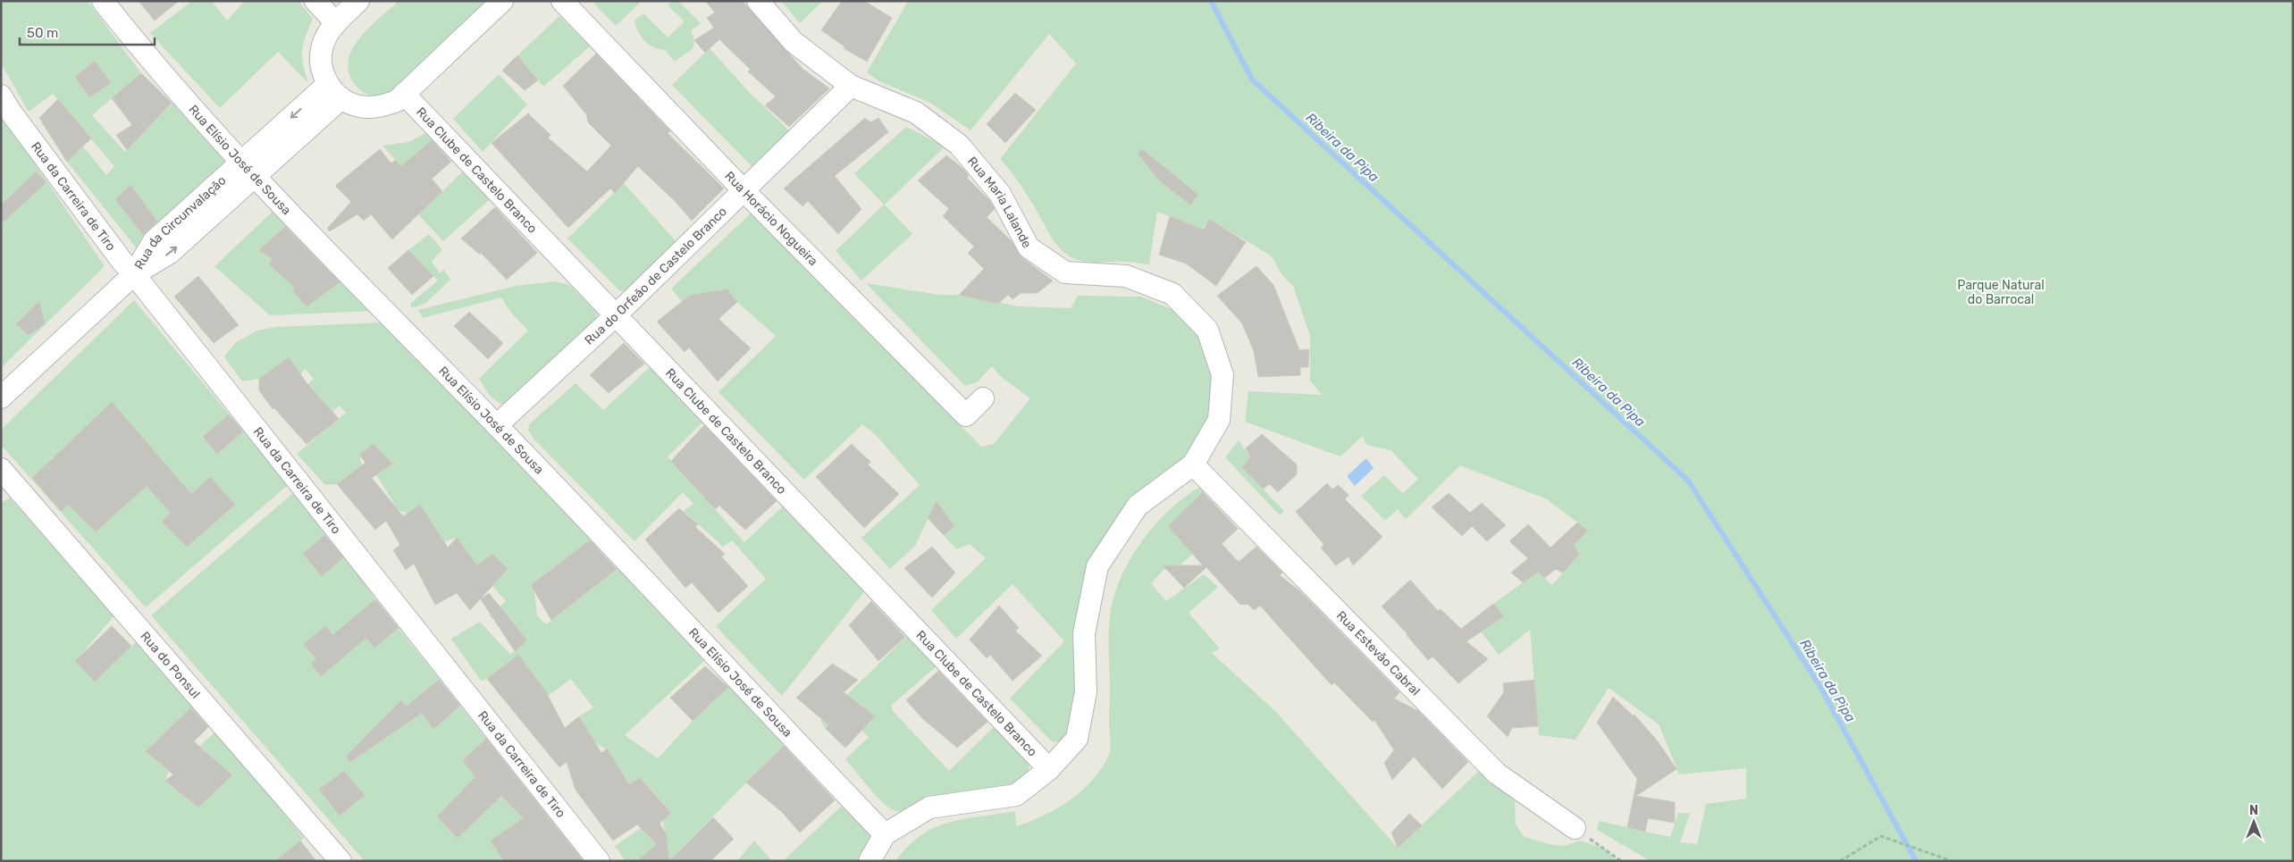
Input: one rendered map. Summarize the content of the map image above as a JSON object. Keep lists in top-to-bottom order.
{
  "streets": {
    "street": [
      "Rua Elísio José de Sousa",
      "Rua Clube de Castelo Branco",
      "Rua da Carreira de Tiro",
      "Rua Maria Lalande",
      "Rua Horácio Nogueira",
      "Rua da Circunvalação",
      "Rua do Orfeão de Castelo Branco",
      "Rua Estevão Cabral",
      "Rua do Ponsul"
    ]
  },
  "crossings": [
    ["Rua Elísio José de Sousa", "Rua da Circunvalação"],
    ["Rua Elísio José de Sousa", "Rua do Orfeão de Castelo Branco"],
    ["Rua Clube de Castelo Branco", "Rua do Orfeão de Castelo Branco"],
    ["Rua da Carreira de Tiro", "Rua da Circunvalação"],
    ["Rua Maria Lalande", "Rua do Orfeão de Castelo Branco"],
    ["Rua Maria Lalande", "Rua Estevão Cabral"],
    ["Rua Horácio Nogueira", "Rua do Orfeão de Castelo Branco"]
  ],
  "water": ["Ribeira da Pipa"],
  "parks": ["Parque Natural do Barrocal"],
  "scale_bar": "50 m",
  "north": "top"
}
